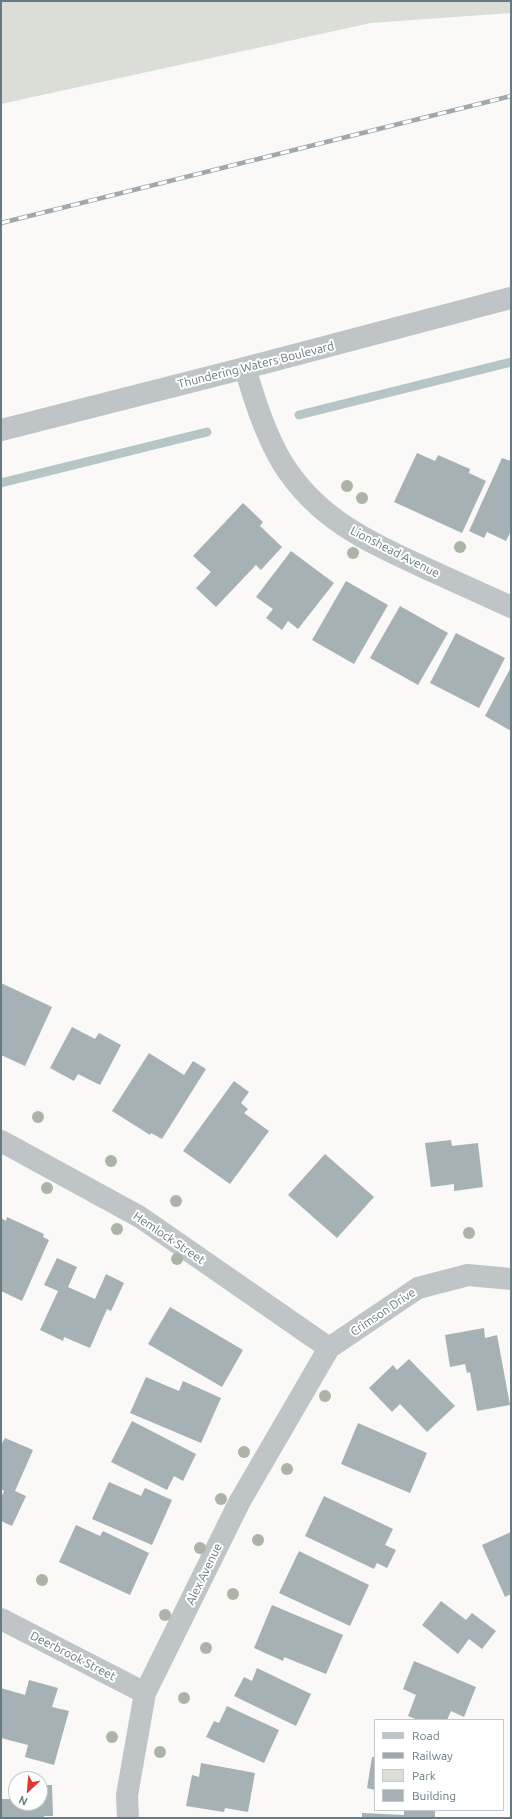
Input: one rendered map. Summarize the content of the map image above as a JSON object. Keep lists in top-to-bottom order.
{
  "streets": {
    "street": [
      "Thundering Waters Boulevard",
      "Lionshead Avenue",
      "Hemlock Street",
      "Crimson Drive",
      "Alex Avenue",
      "Deerbrook Street"
    ]
  },
  "crossings": [
    ["Thundering Waters Boulevard", "Lionshead Avenue"],
    ["Hemlock Street", "Crimson Drive"],
    ["Hemlock Street", "Alex Avenue"],
    ["Crimson Drive", "Alex Avenue"],
    ["Alex Avenue", "Deerbrook Street"]
  ],
  "legend": [
    "Road",
    "Railway",
    "Park",
    "Building"
  ],
  "north": "bottom left"
}
